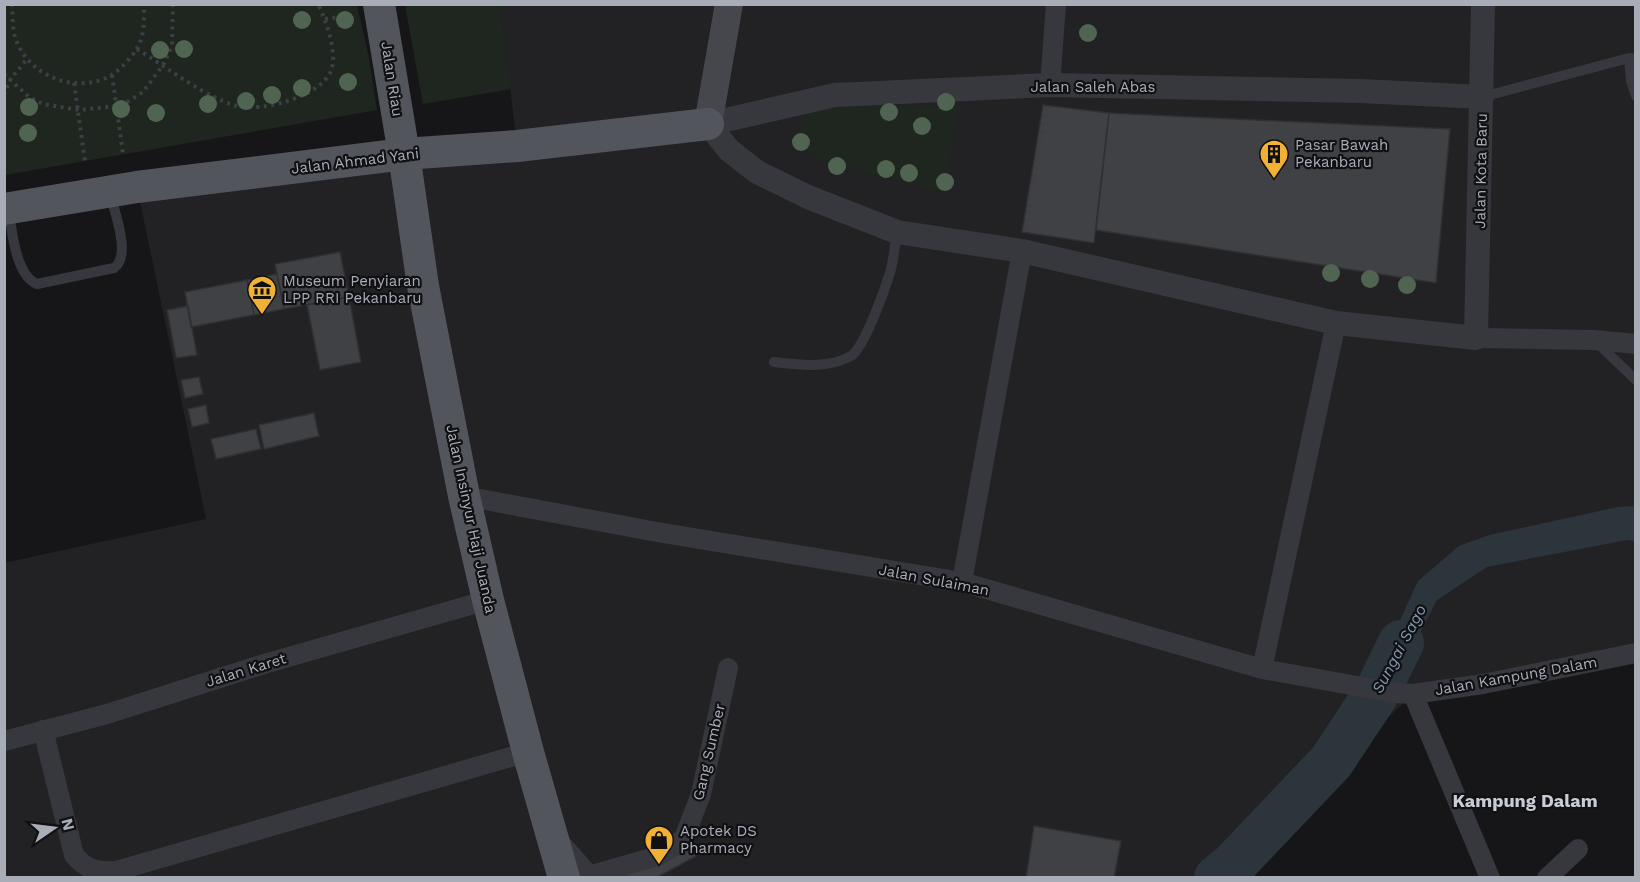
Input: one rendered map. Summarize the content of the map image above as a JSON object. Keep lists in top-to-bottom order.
{
  "streets": {
    "main road": ["Jalan Riau", "Jalan Ahmad Yani", "Jalan Insinyur Haji Juanda"],
    "street": [
      "Jalan Saleh Abas",
      "Jalan Kota Baru",
      "Jalan Sulaiman",
      "Jalan Karet",
      "Jalan Kampung Dalam",
      "Gang Sumber"
    ]
  },
  "crossings": [
    ["Jalan Riau", "Jalan Ahmad Yani"],
    ["Jalan Riau", "Jalan Insinyur Haji Juanda"],
    ["Jalan Saleh Abas", "Jalan Ahmad Yani"],
    ["Jalan Saleh Abas", "Jalan Kota Baru"],
    ["Jalan Ahmad Yani", "Jalan Insinyur Haji Juanda"],
    ["Jalan Insinyur Haji Juanda", "Jalan Sulaiman"],
    ["Jalan Insinyur Haji Juanda", "Jalan Karet"],
    ["Jalan Insinyur Haji Juanda", "Gang Sumber"],
    ["Jalan Sulaiman", "Jalan Kampung Dalam"]
  ],
  "districts": ["Kampung Dalam"],
  "water": ["Sungai Sago"],
  "places": {
    "building": ["Pasar Bawah Pekanbaru"],
    "museum": ["Museum Penyiaran LPP RRI Pekanbaru"],
    "shop": ["Apotek DS Pharmacy"]
  },
  "north": "right"
}
